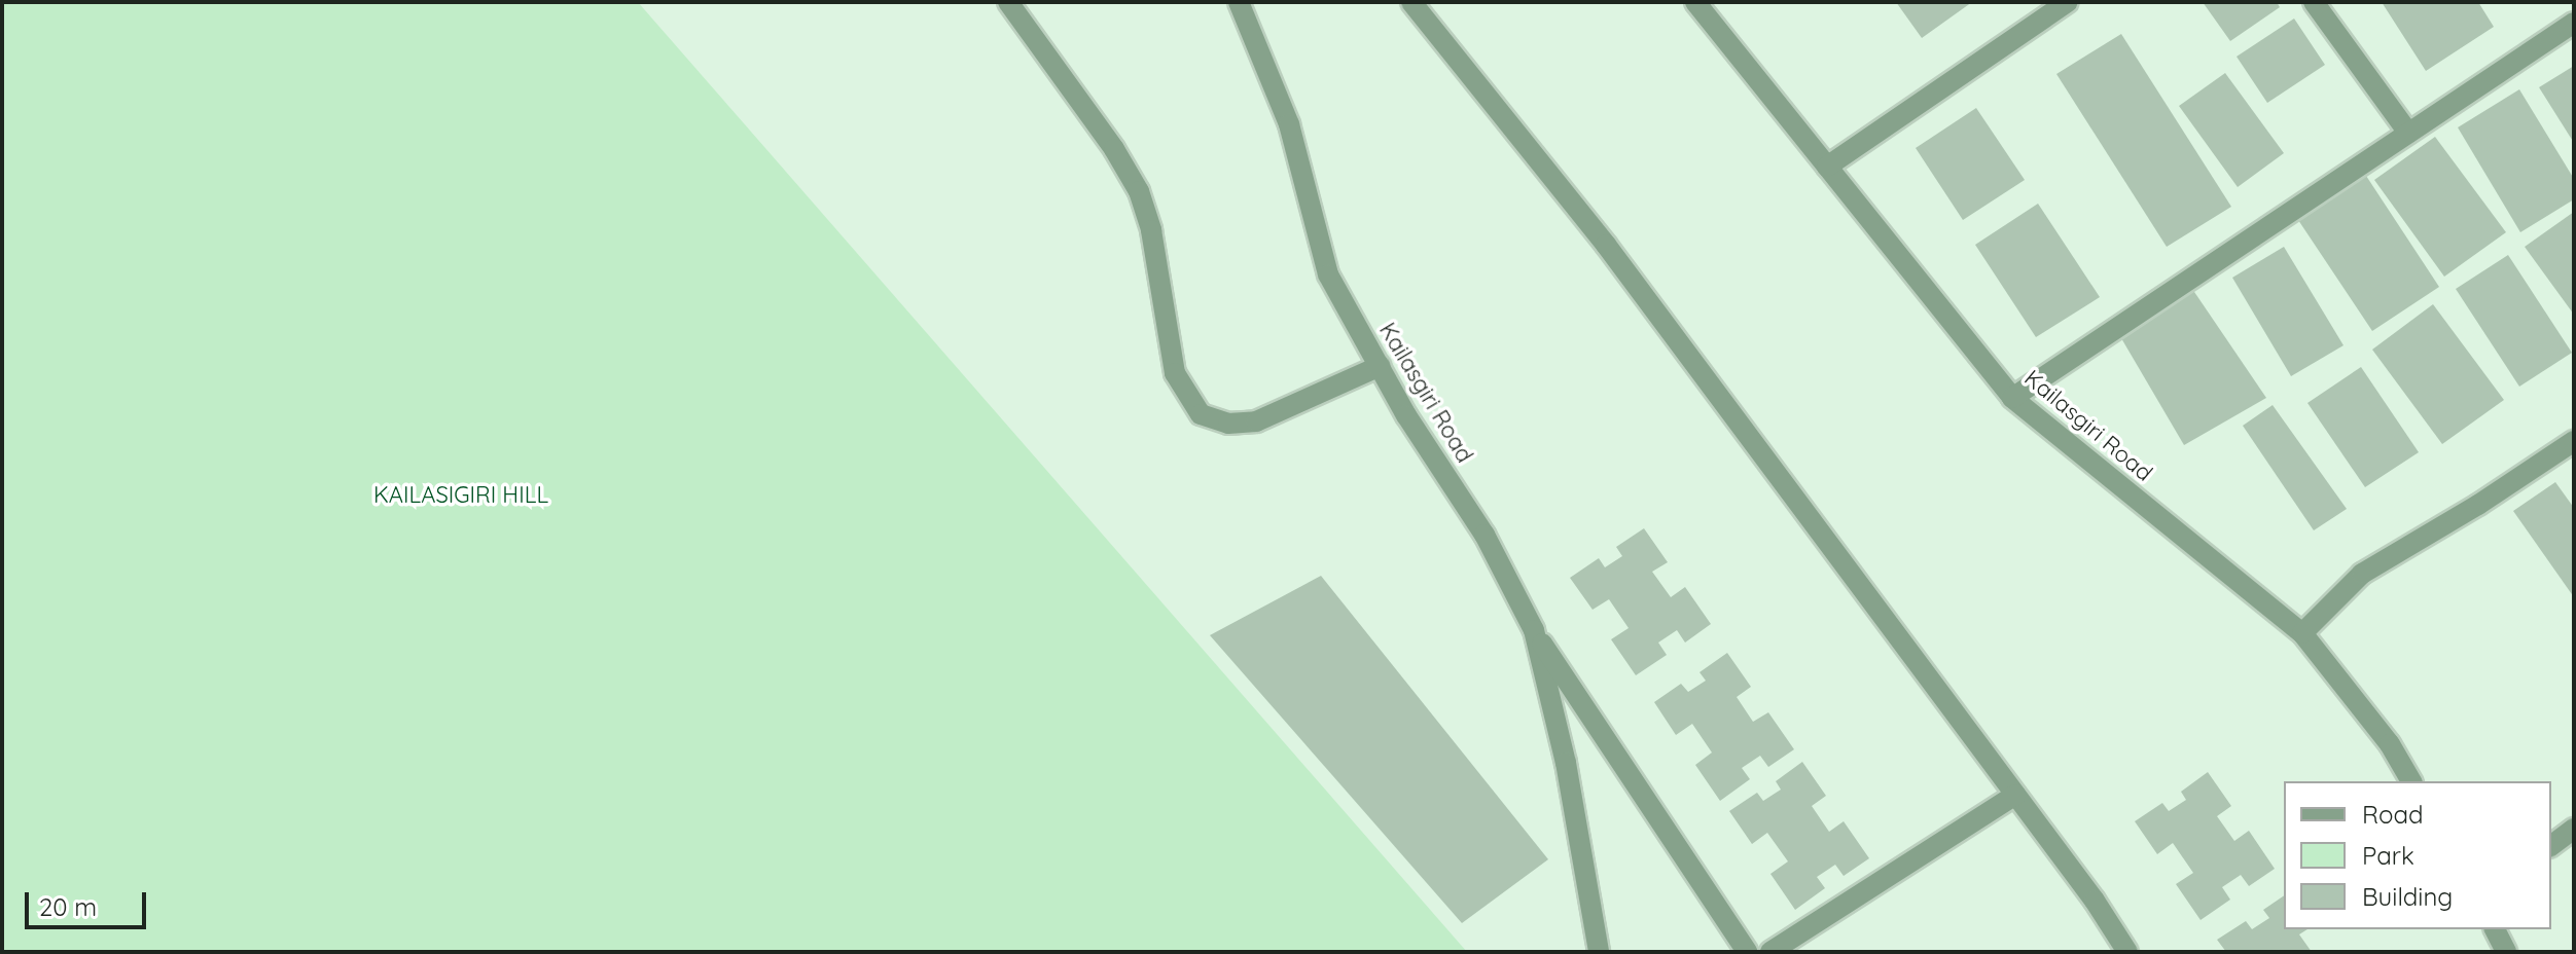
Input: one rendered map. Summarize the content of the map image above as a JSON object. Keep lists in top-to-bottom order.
{
  "streets": {
    "street": ["Kailasgiri Road"]
  },
  "parks": ["KAILASIGIRI HILL"],
  "legend": ["Road", "Park", "Building"],
  "scale_bar": "20 m"
}
